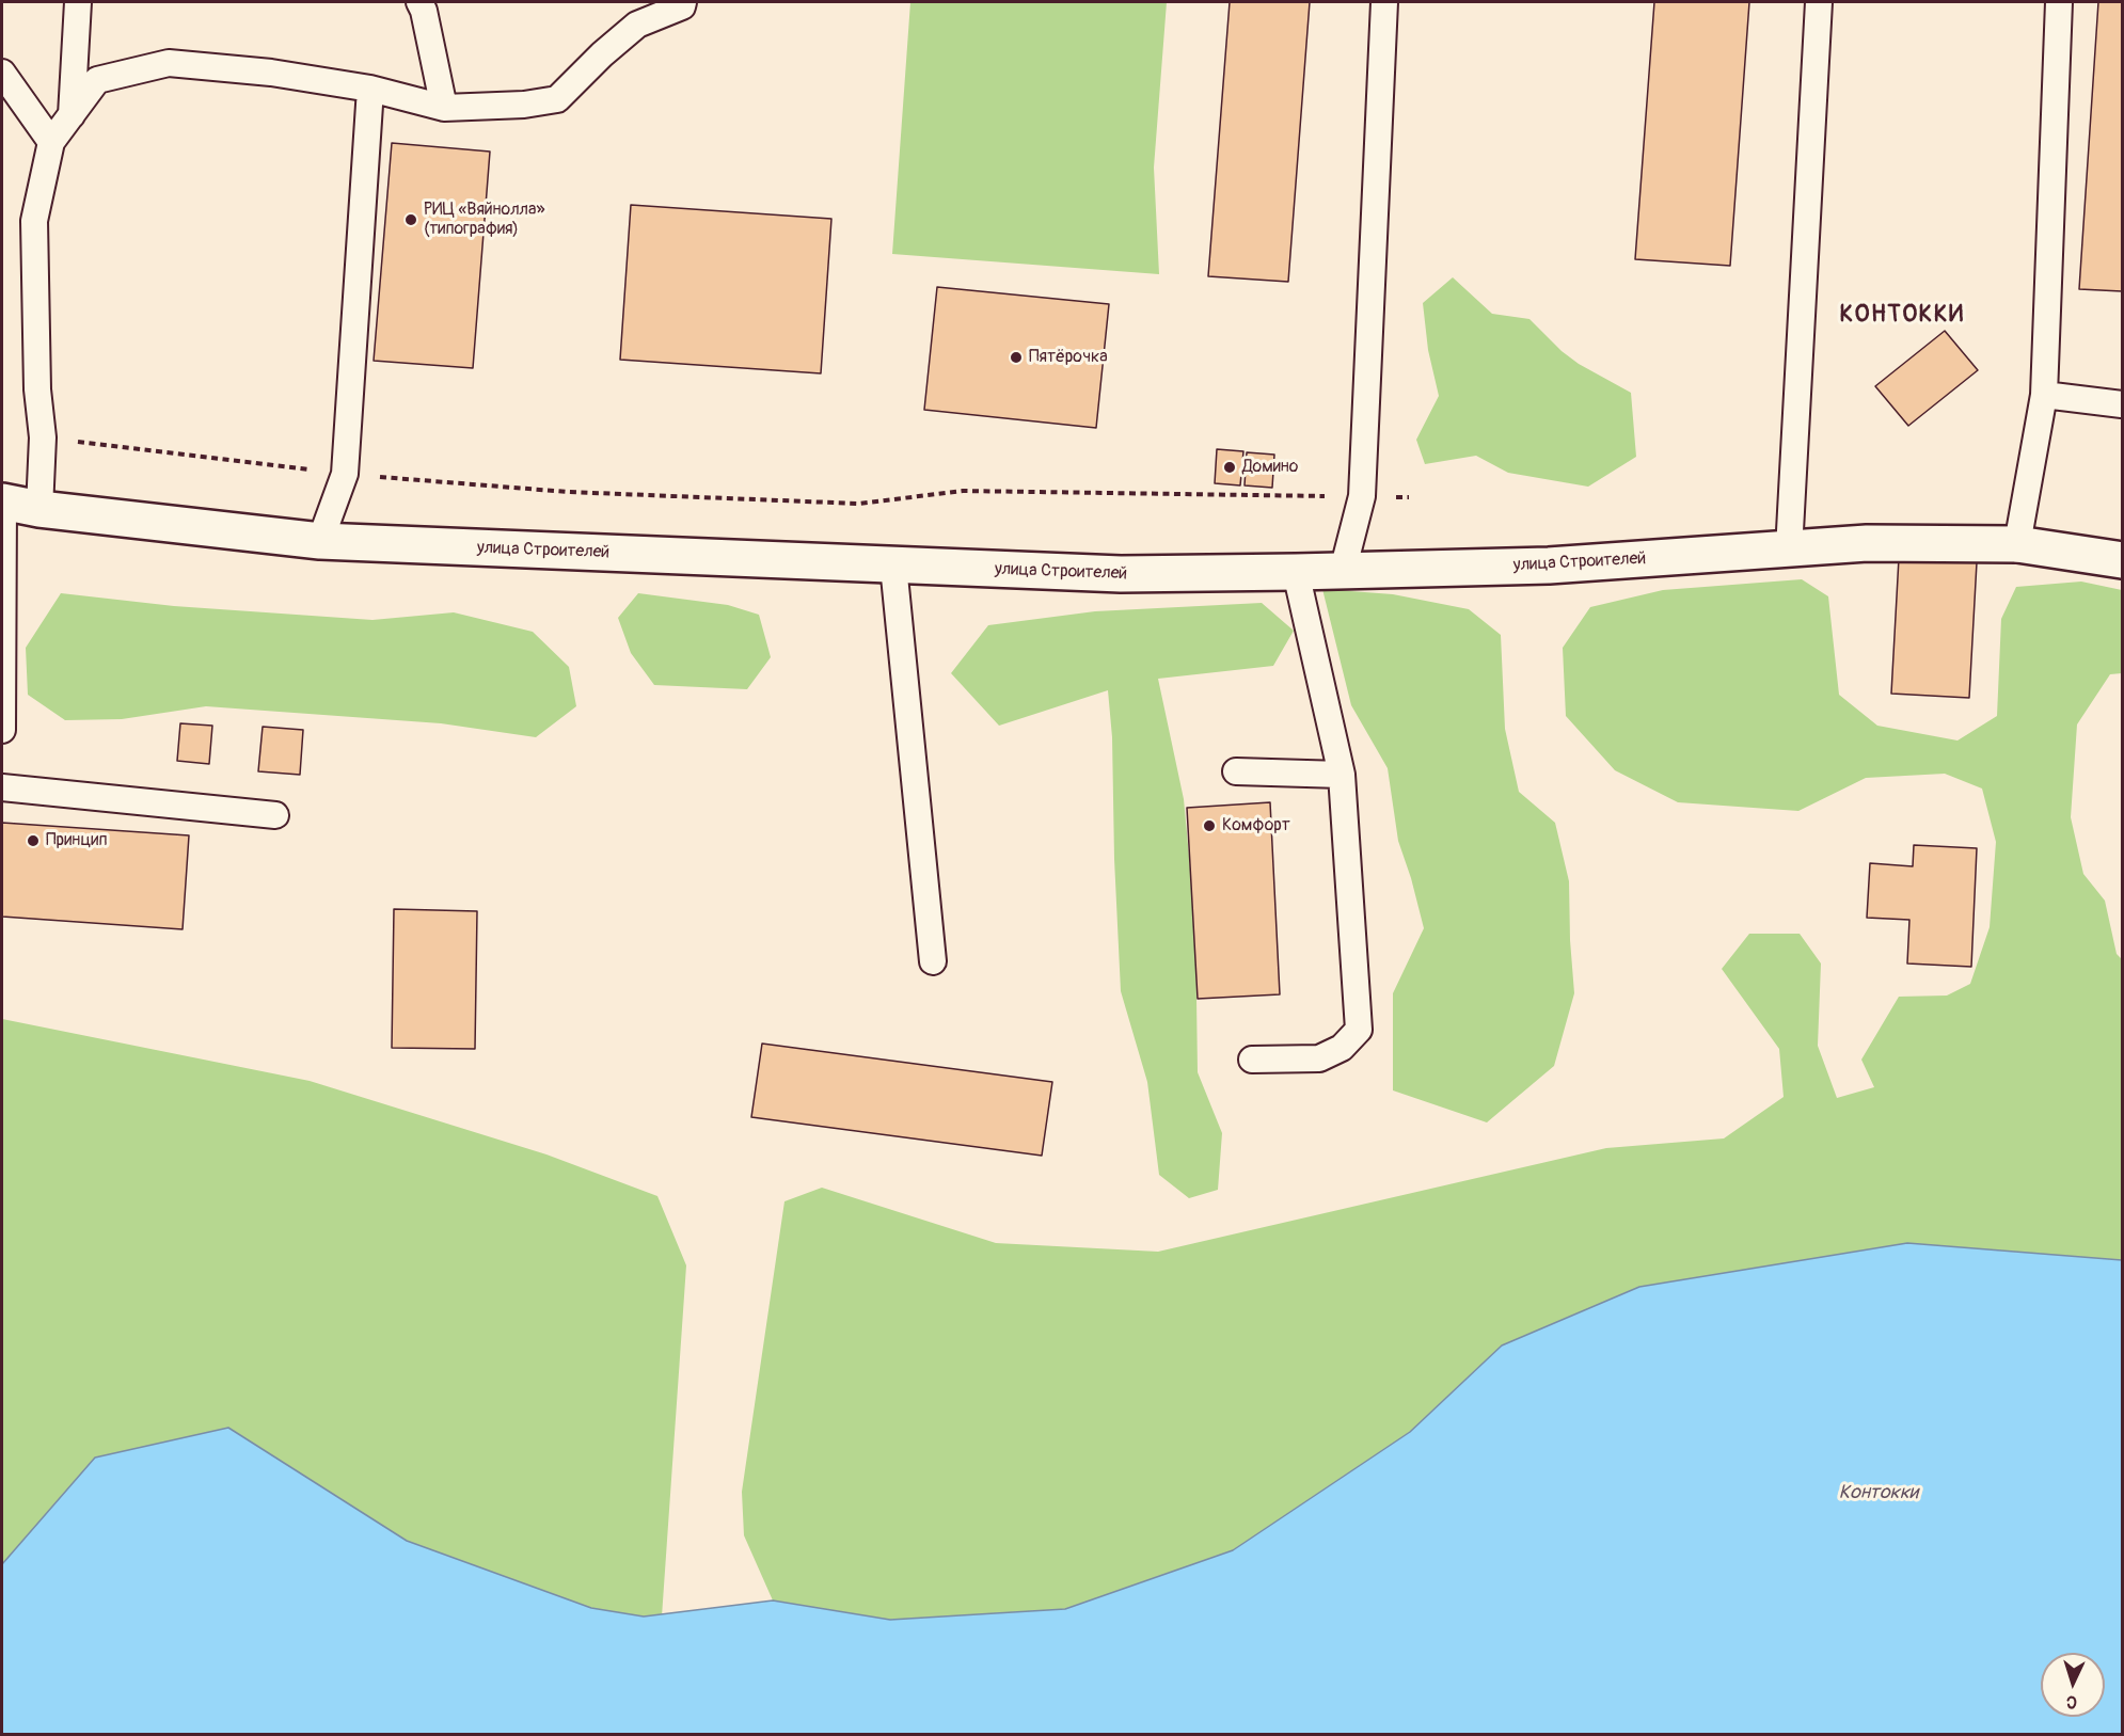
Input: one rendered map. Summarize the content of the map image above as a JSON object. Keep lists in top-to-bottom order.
{
  "streets": {
    "street": ["улица Строителей"]
  },
  "districts": ["КОНТОККИ"],
  "water": ["Контокки"],
  "places": [
    "РИЦ «Вяйнолла» (типография)",
    "Пятёрочка",
    "Домино",
    "Комфорт",
    "Принцип"
  ],
  "north": "bottom"
}
